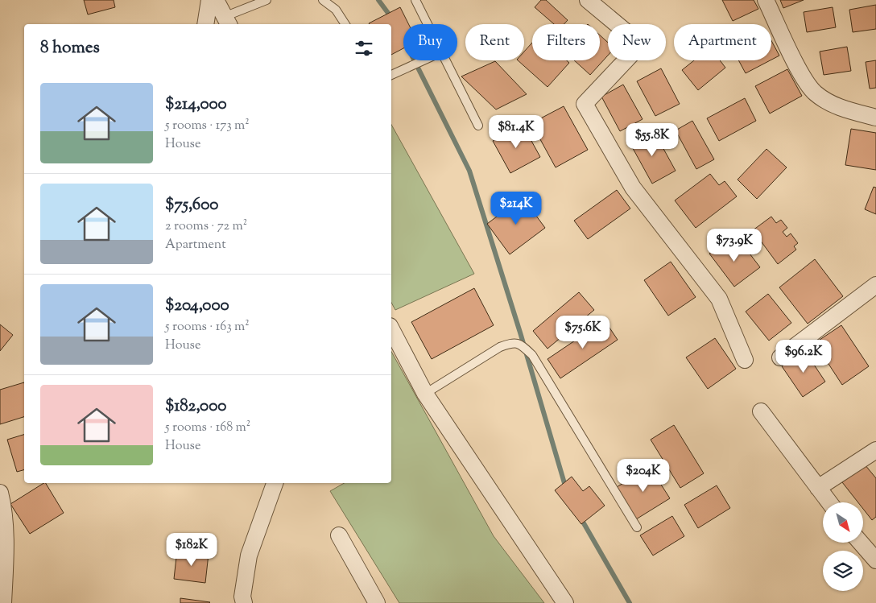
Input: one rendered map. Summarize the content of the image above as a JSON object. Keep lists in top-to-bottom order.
{
  "north": "bottom right",
  "page": {
    "chip": [
      "Buy",
      "Rent",
      "Filters",
      "New",
      "Apartment"
    ],
    "heading": "8 homes",
    "list": [
      {
        "name": "$214,000",
        "note": "5 rooms · 173 m² · House"
      },
      {
        "name": "$75,600",
        "note": "2 rooms · 72 m² · Apartment"
      },
      {
        "name": "$204,000",
        "note": "5 rooms · 163 m² · House"
      },
      {
        "name": "$182,000",
        "note": "5 rooms · 168 m² · House"
      }
    ],
    "price": [
      "$81.4K",
      "$55.8K",
      "$214K",
      "$73.9K",
      "$75.6K",
      "$96.2K",
      "$204K",
      "$182K"
    ]
  }
}
